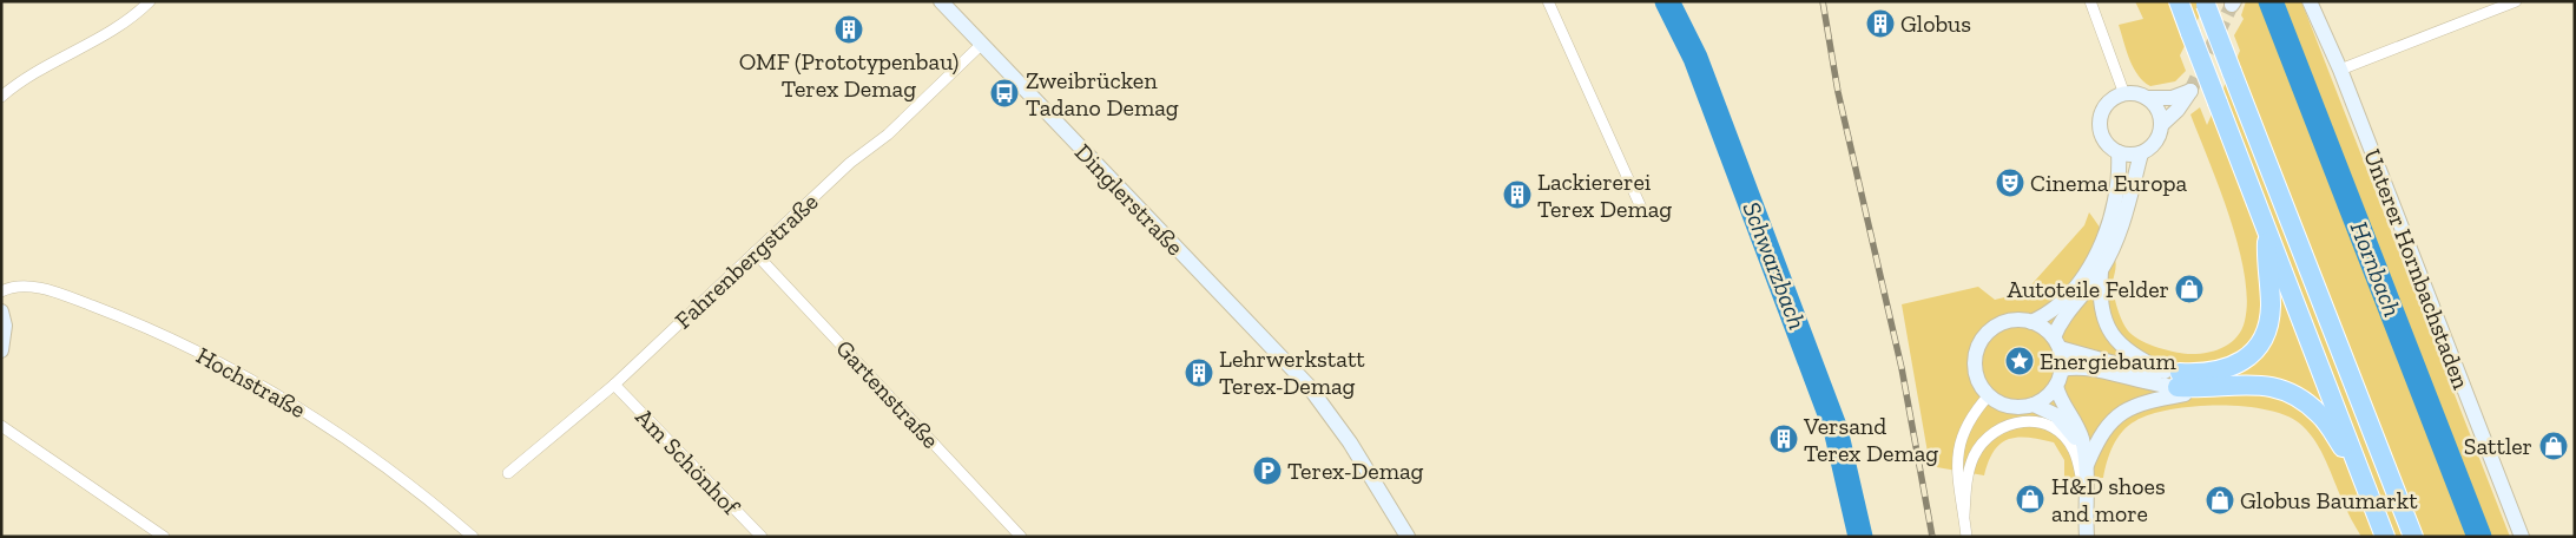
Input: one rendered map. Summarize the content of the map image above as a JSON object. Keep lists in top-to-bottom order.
{
  "streets": {
    "street": [
      "Dinglerstraße",
      "Fahrenbergstraße",
      "Unterer Hornbachstaden",
      "Hochstraße",
      "Gartenstraße",
      "Am Schönhof"
    ]
  },
  "crossings": [
    ["Dinglerstraße", "Fahrenbergstraße"],
    ["Fahrenbergstraße", "Gartenstraße"],
    ["Fahrenbergstraße", "Am Schönhof"]
  ],
  "water": ["Schwarzbach", "Hornbach"],
  "places": {
    "building": [
      "Globus",
      "OMF (Prototypenbau) Terex Demag",
      "Lackiererei Terex Demag",
      "Lehrwerkstatt Terex-Demag",
      "Versand Terex Demag"
    ],
    "bus stop": ["Zweibrücken Tadano Demag"],
    "theatre": ["Cinema Europa"],
    "shop": [
      "Autoteile Felder",
      "Sattler",
      "H&D shoes and more",
      "Globus Baumarkt"
    ],
    "place": ["Energiebaum"],
    "parking": ["Terex-Demag"]
  }
}
